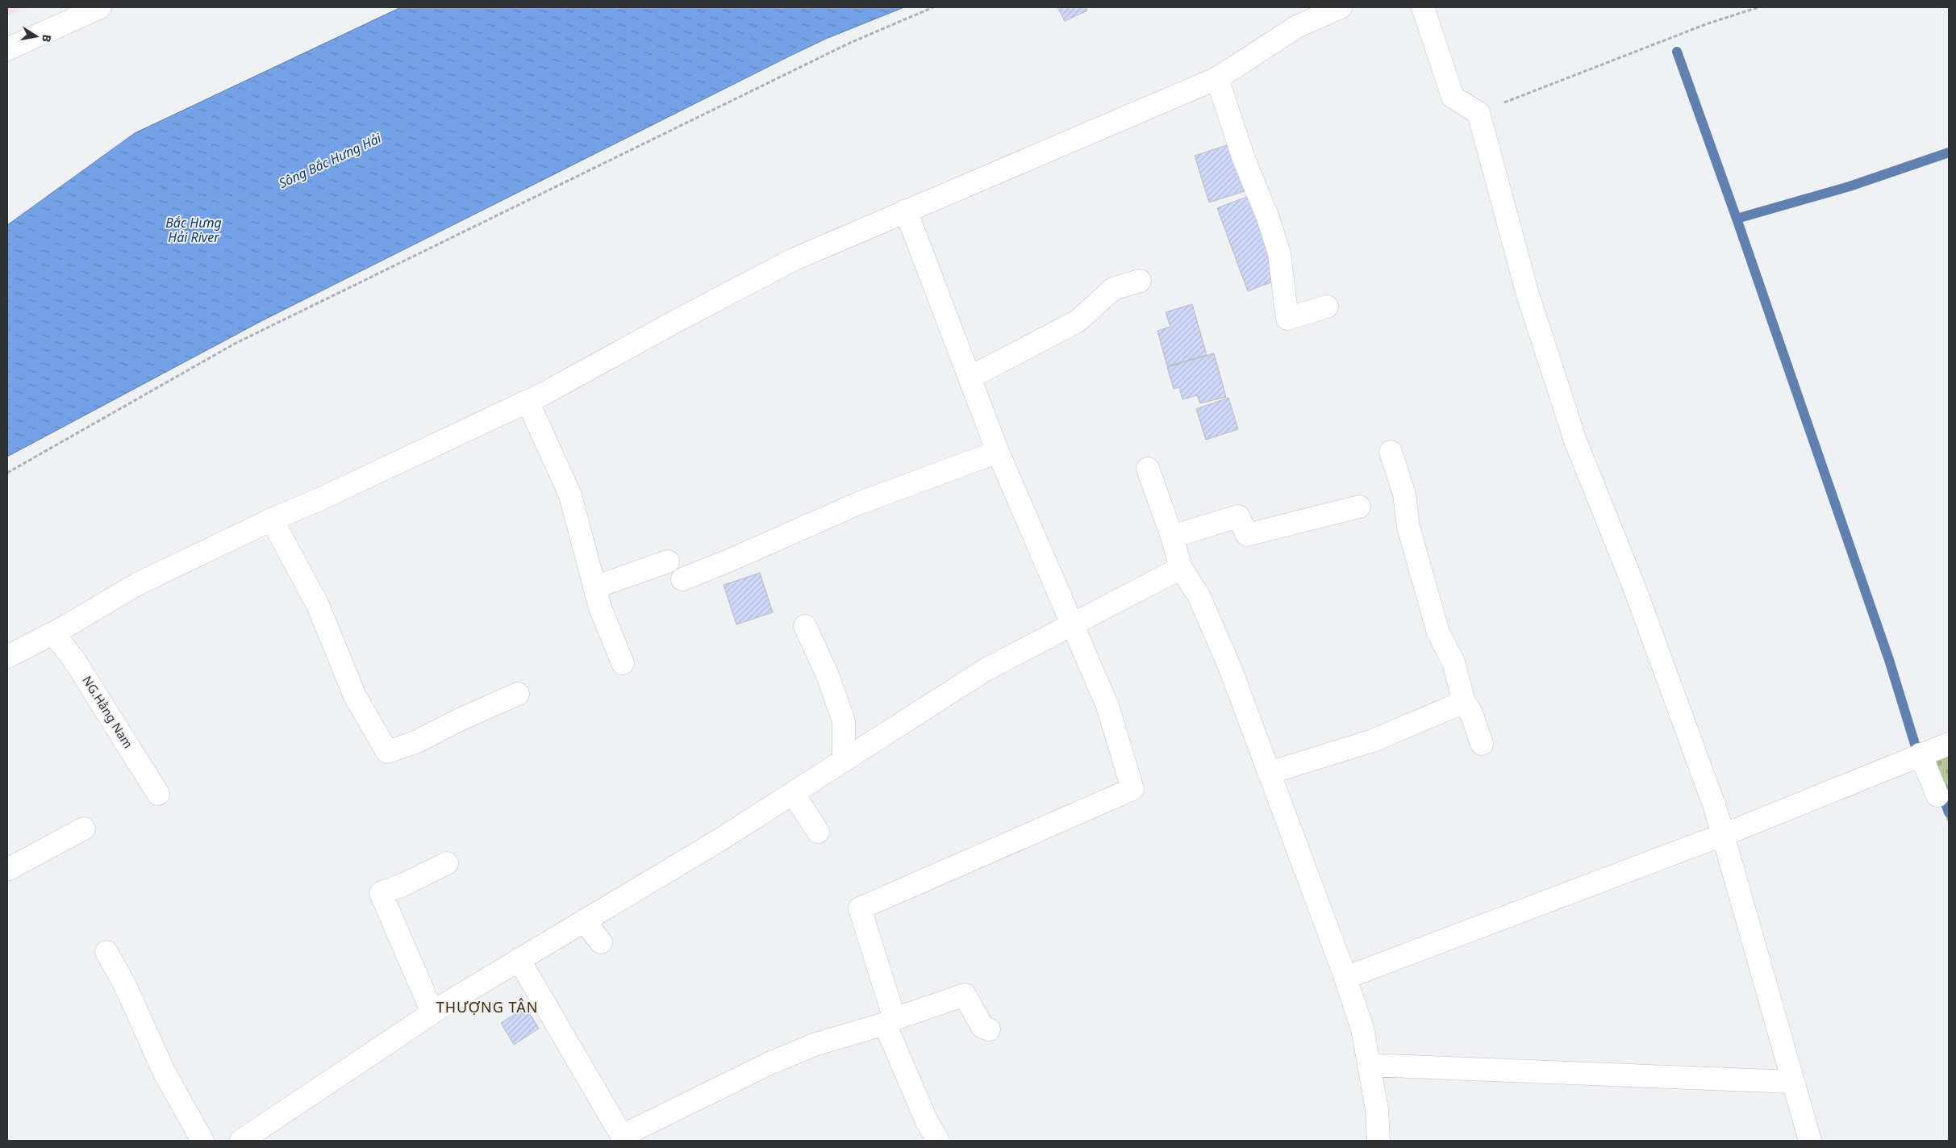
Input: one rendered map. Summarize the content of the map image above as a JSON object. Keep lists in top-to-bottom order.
{
  "streets": {
    "street": ["NG.Hằng Nam"]
  },
  "districts": ["THƯỢNG TÂN"],
  "water": ["Sông Bắc Hưng Hải", "Bắc Hưng Hải River"],
  "north": "right"
}
